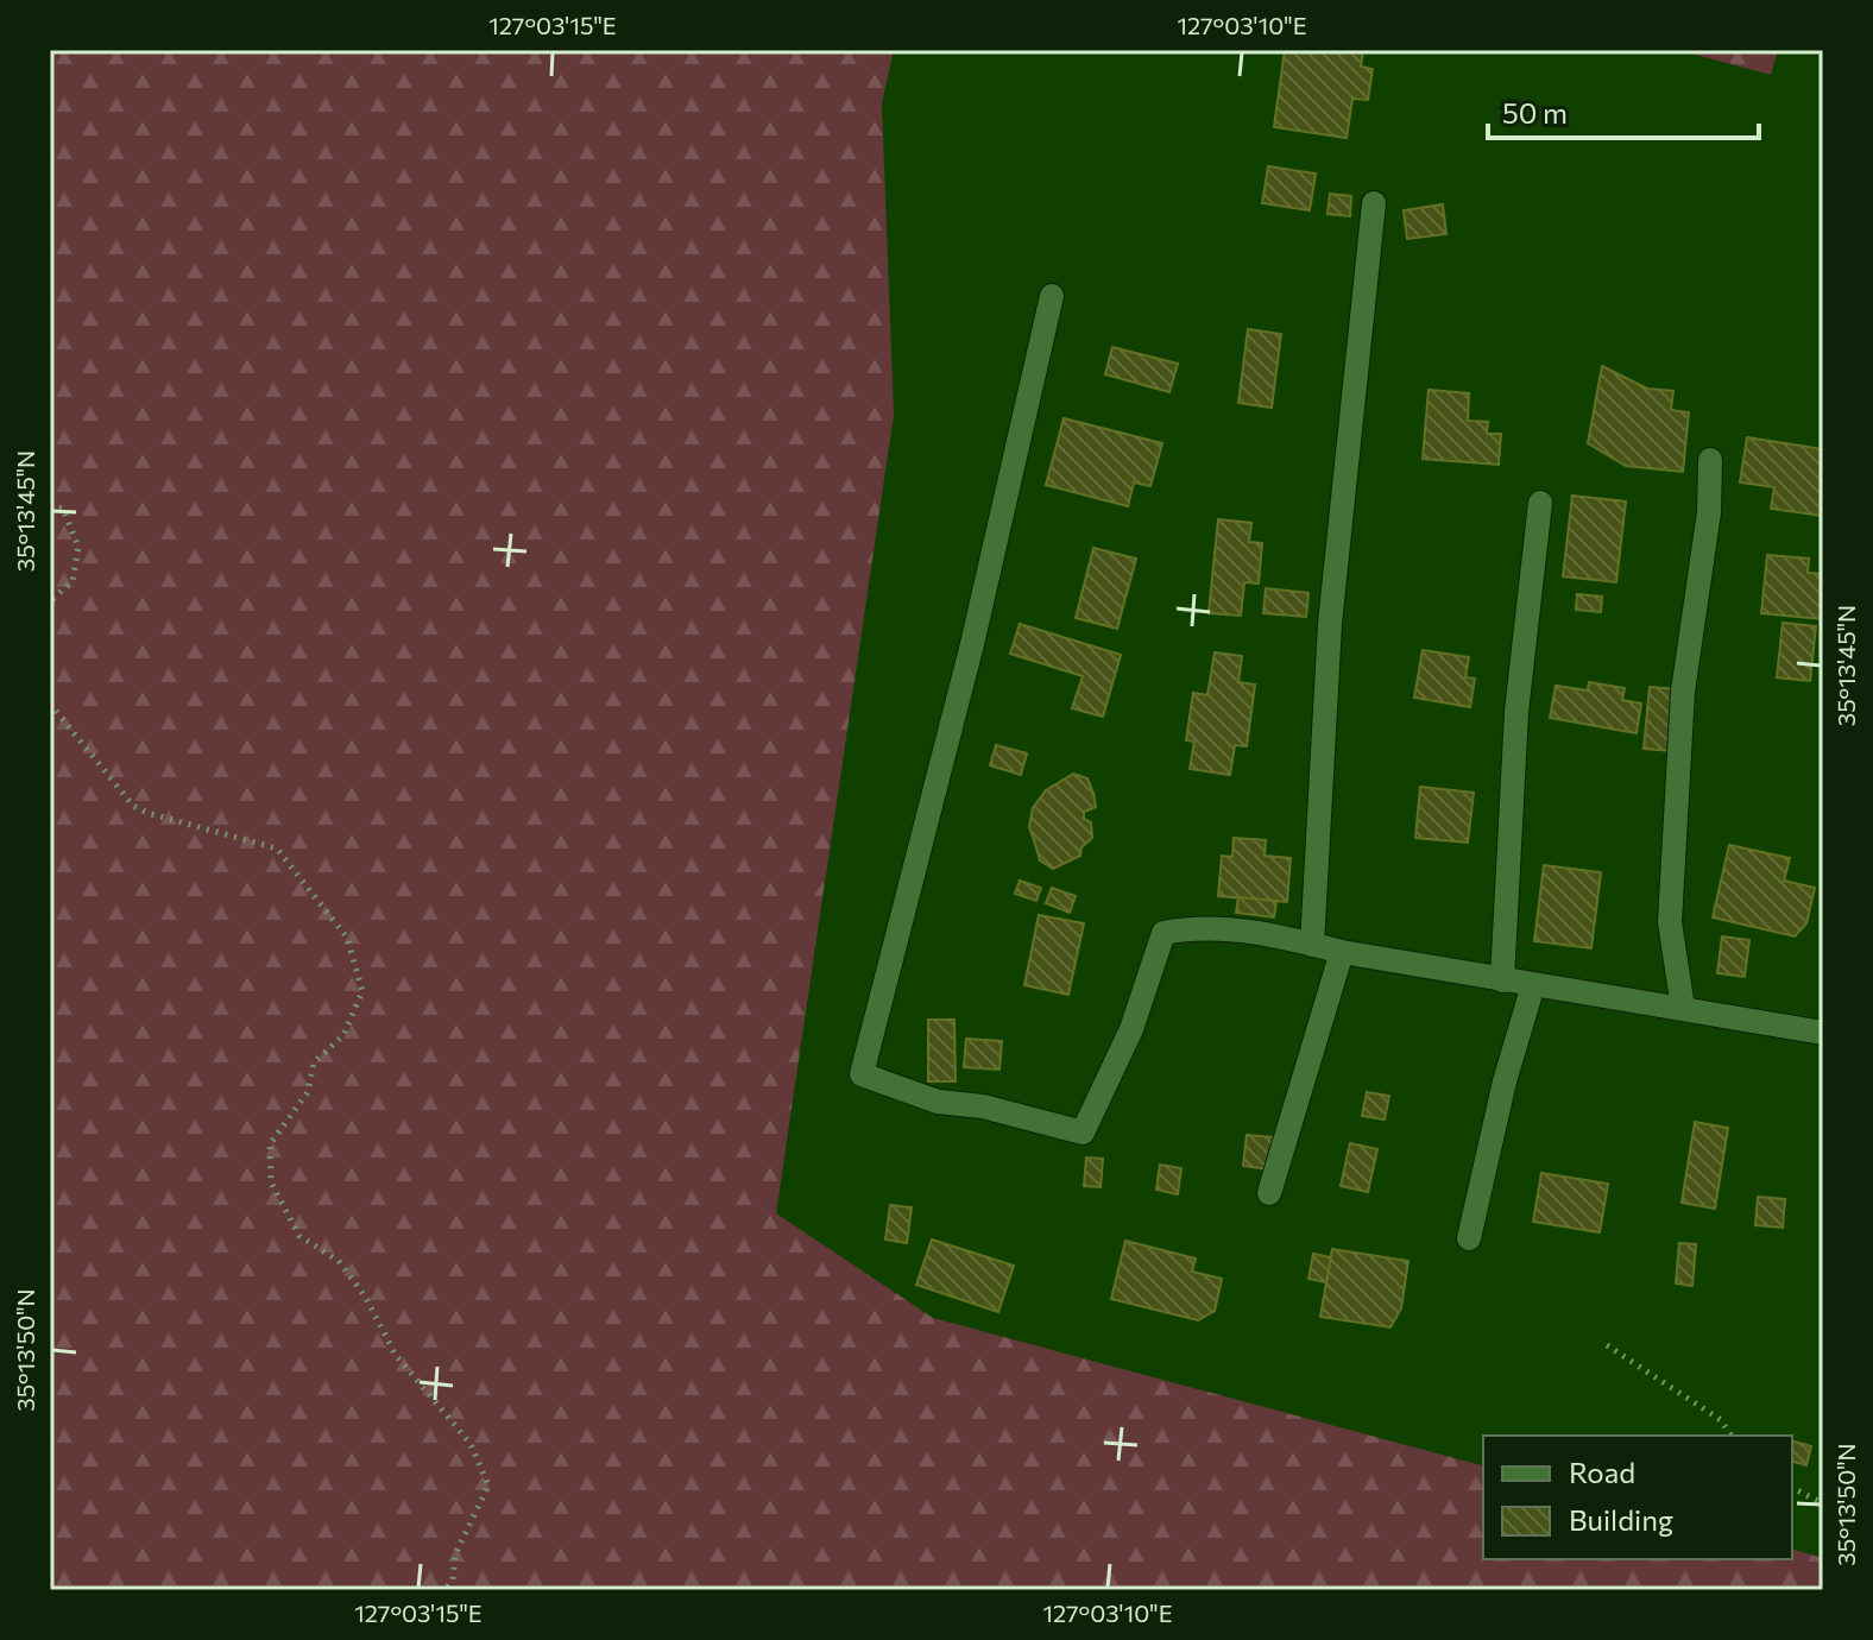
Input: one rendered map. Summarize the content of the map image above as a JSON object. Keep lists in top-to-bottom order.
{
  "legend": ["Road", "Building"],
  "scale_bar": "50 m",
  "coordinates": [
    "127°03'15\"E",
    "127°03'10\"E",
    "35°13'45\"N",
    "35°13'50\"N"
  ]
}
